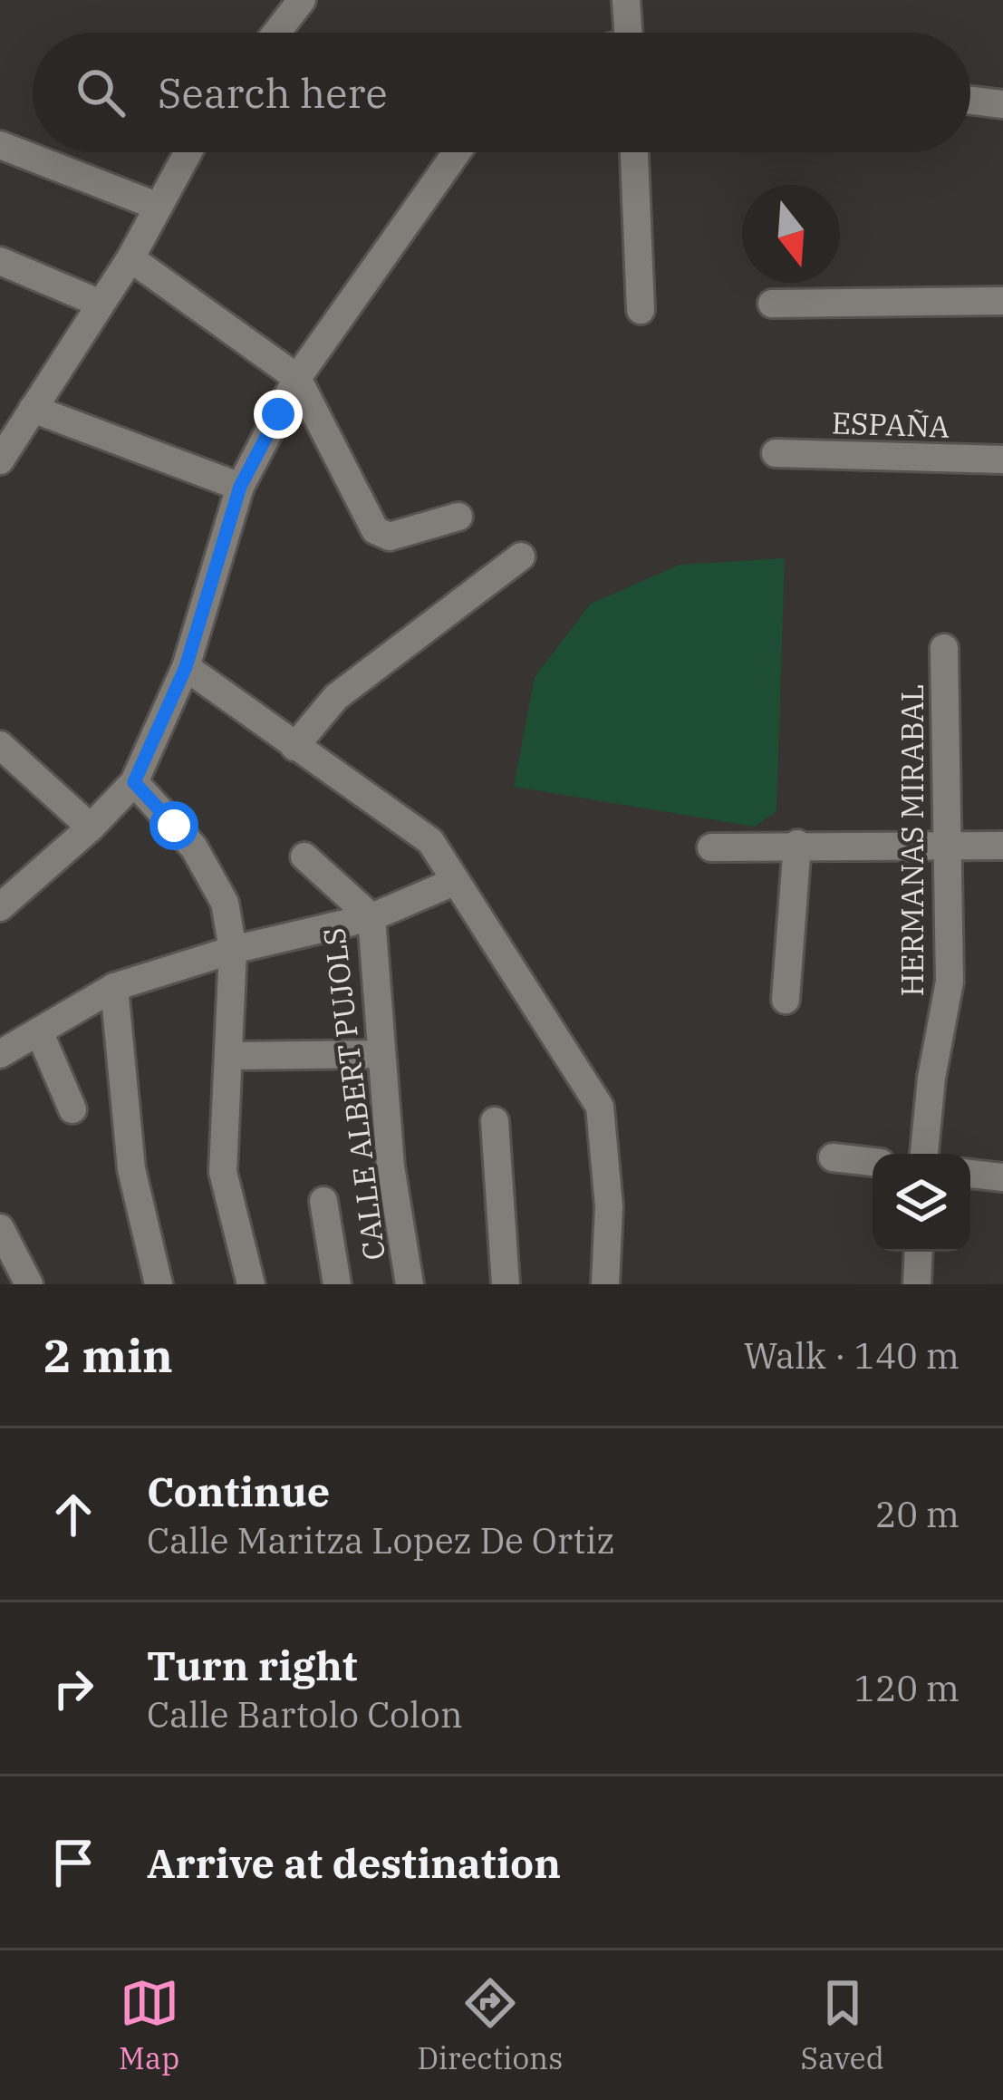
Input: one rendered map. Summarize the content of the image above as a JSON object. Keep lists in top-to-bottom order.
{
  "streets": {
    "street": ["ESPAÑA", "HERMANAS MIRABAL", "CALLE ALBERT PUJOLS"]
  },
  "north": "bottom",
  "page": {
    "search": "Search here",
    "heading": ["2 min", "Walk · 140 m"],
    "list": [
      ["Continue", "Calle Maritza Lopez De Ortiz", "20 m"],
      ["Turn right", "Calle Bartolo Colon", "120 m"],
      "Arrive at destination"
    ],
    "nav": ["Map", "Directions", "Saved"]
  }
}
